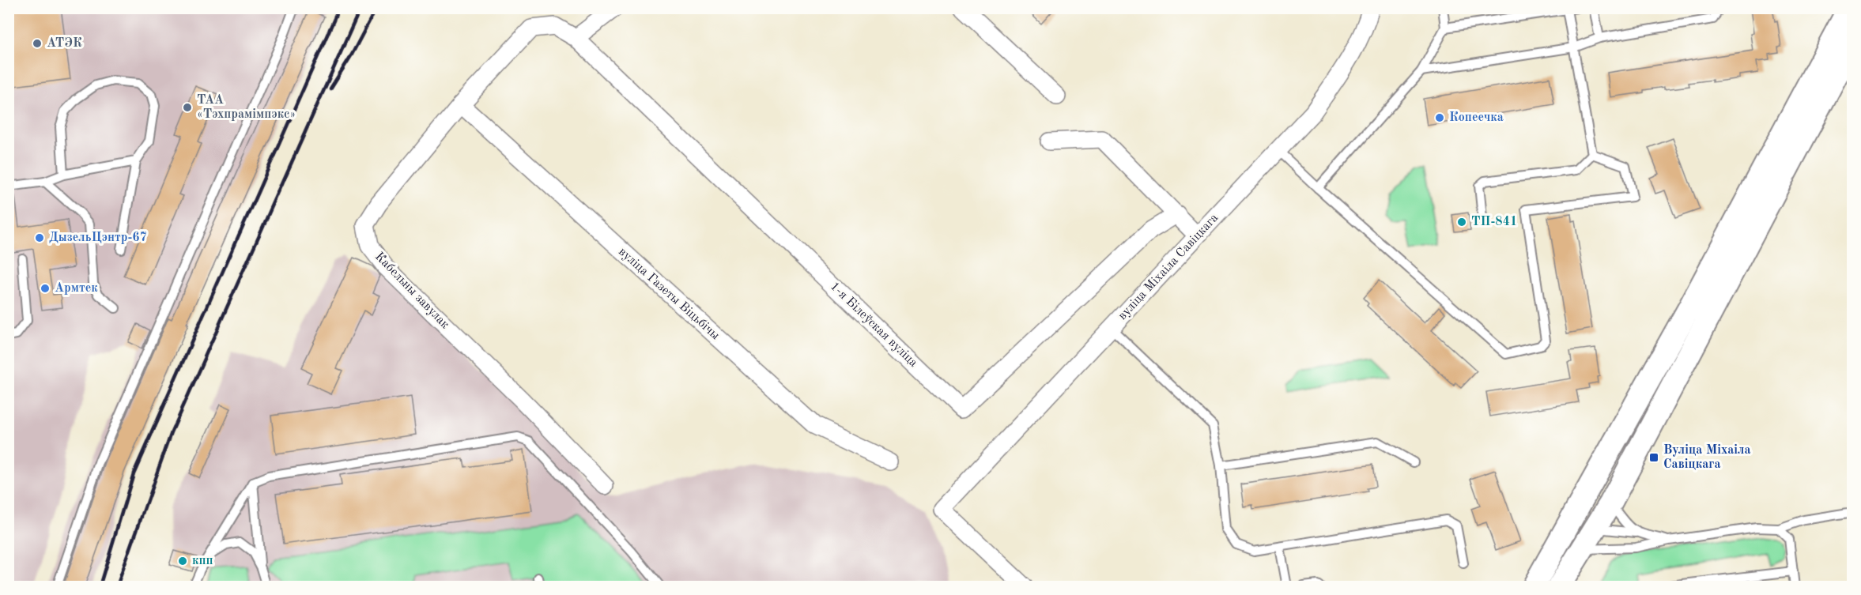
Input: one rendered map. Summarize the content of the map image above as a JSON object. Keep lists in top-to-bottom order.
{
  "streets": {
    "street": [
      "вуліца Міхаіла Савіцкага",
      "Кабельны завулак",
      "вуліца Газеты Віцьбічы",
      "1-я Білеўская вуліца"
    ]
  },
  "crossings": [
    ["Кабельны завулак", "вуліца Газеты Віцьбічы"],
    ["Кабельны завулак", "1-я Білеўская вуліца"]
  ],
  "places": {
    "other": [
      "АТЭК",
      "ТАА «Тэхпрамімпэкс»",
      "Копеечка",
      "ТП-841",
      "ДызельЦэнтр-67",
      "Армтек",
      "кпп"
    ],
    "transit": ["Вуліца Міхаіла Савіцкага"]
  }
}
